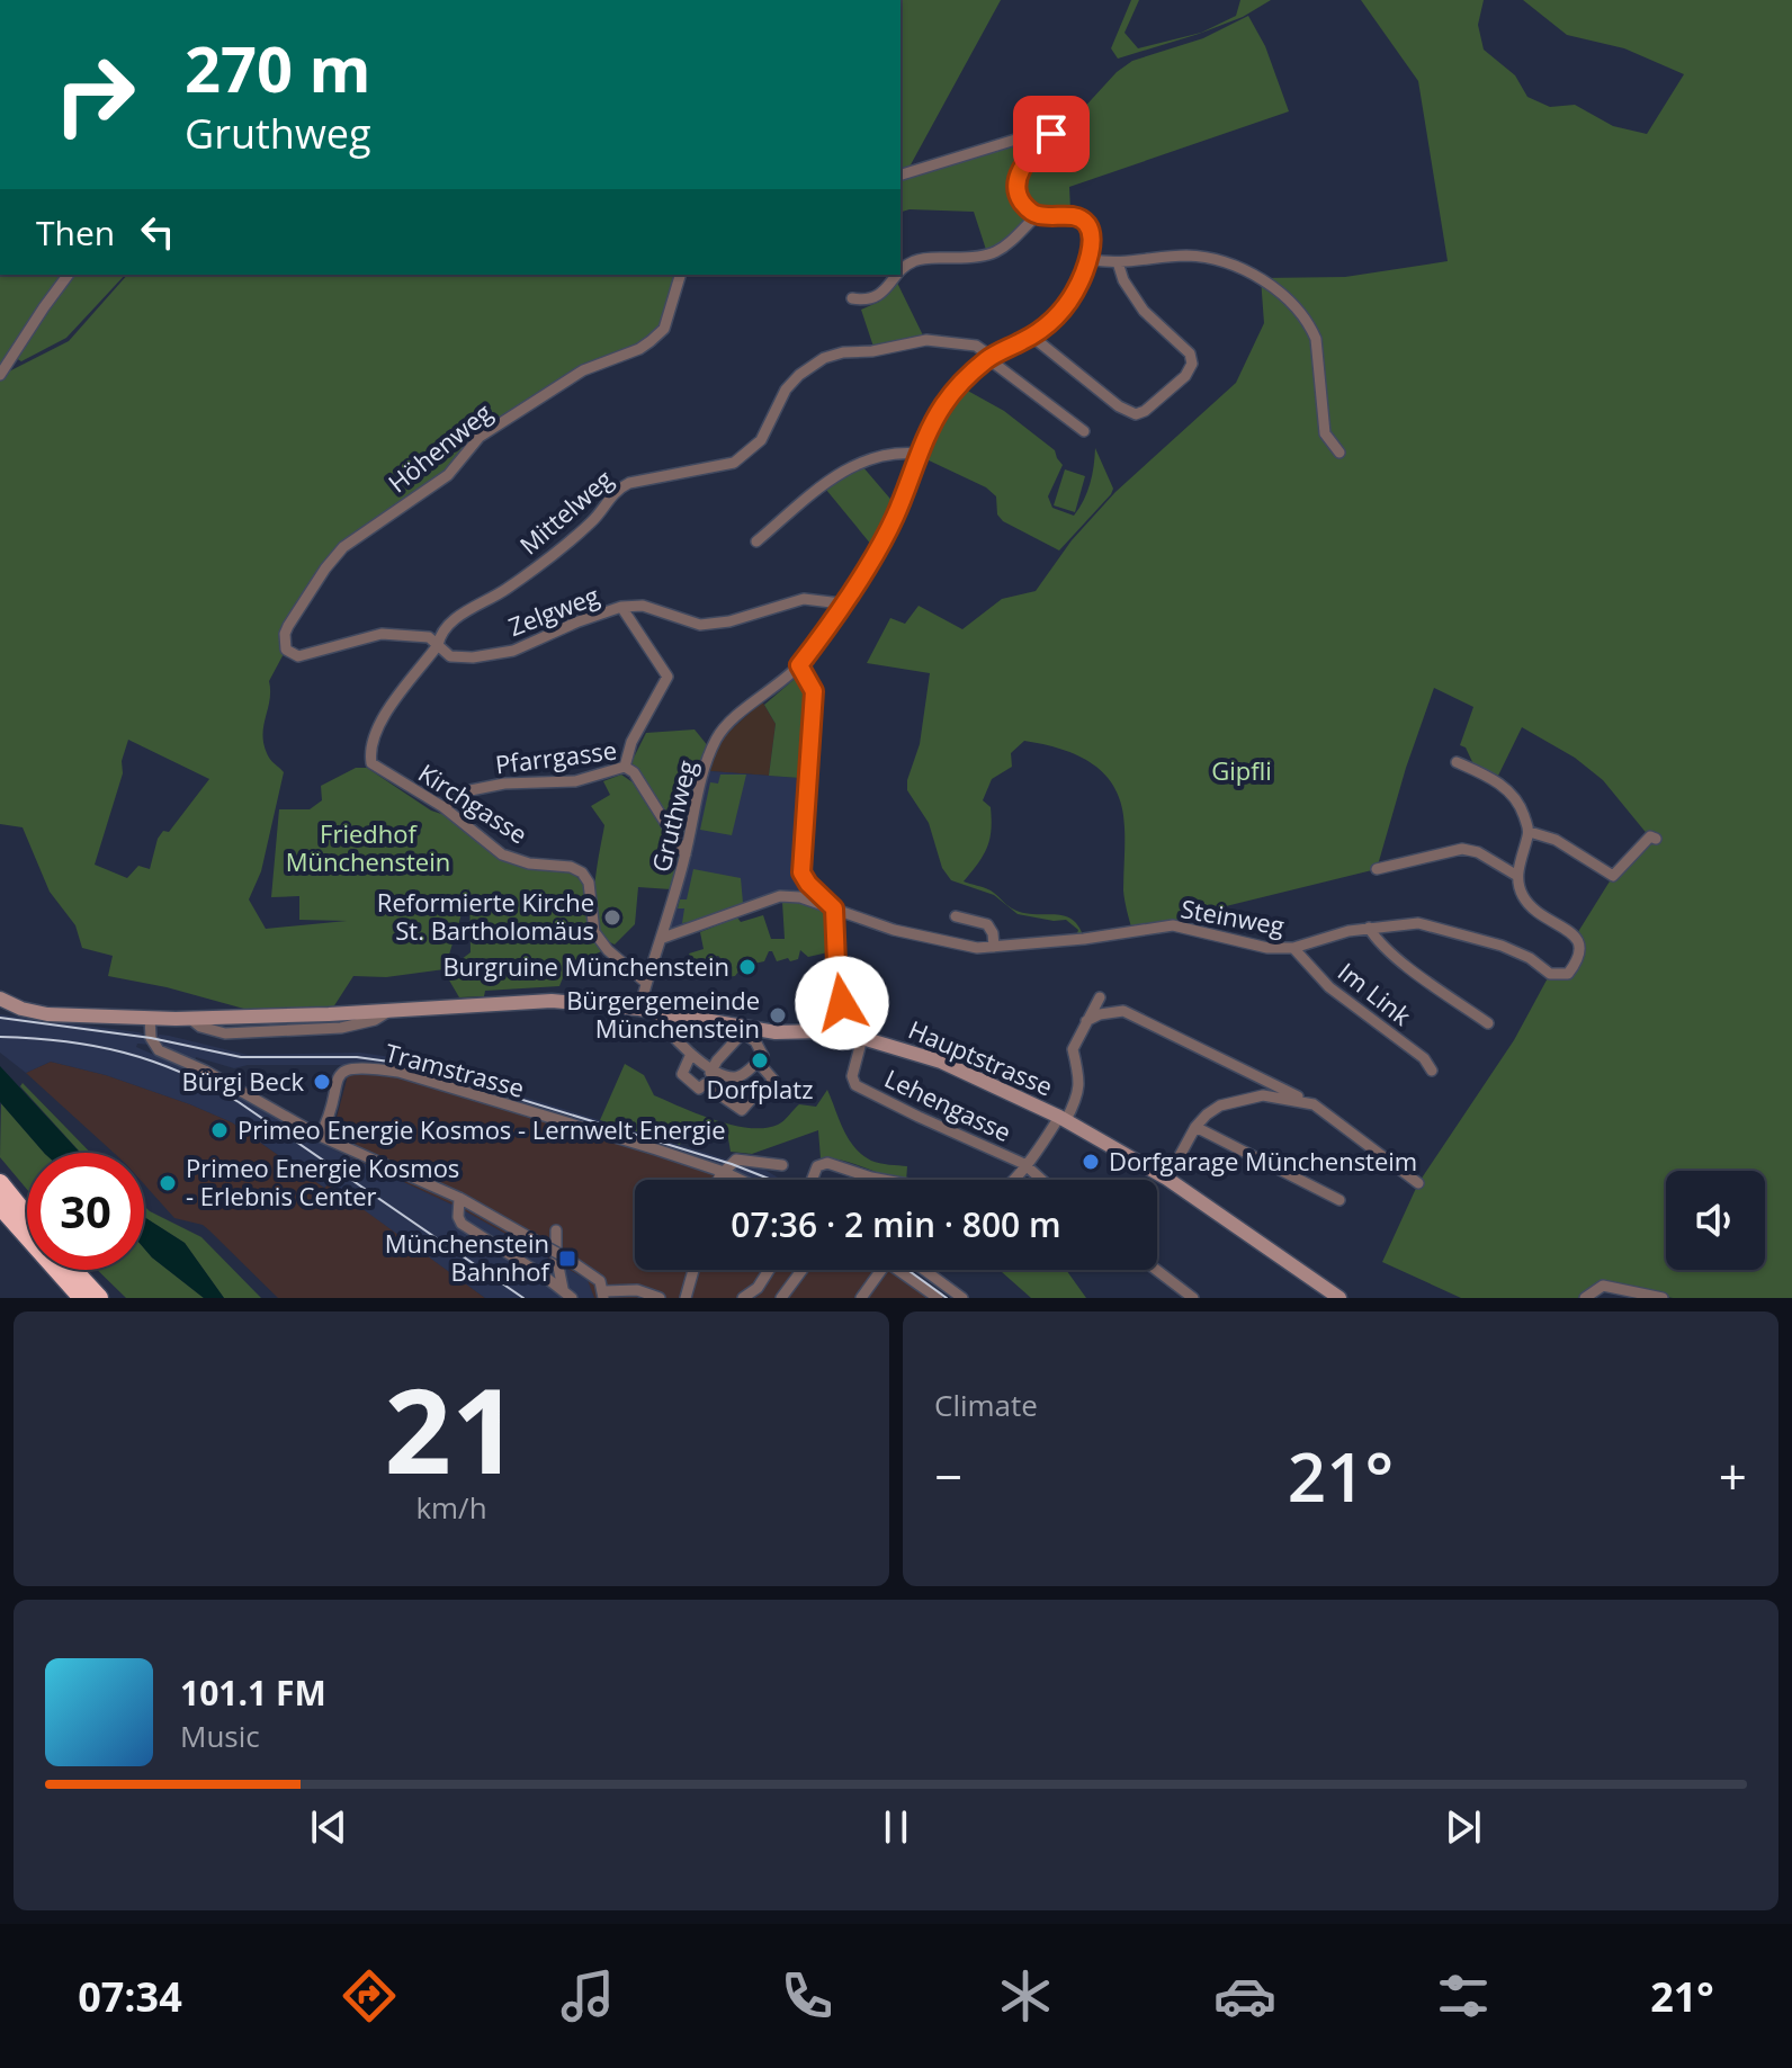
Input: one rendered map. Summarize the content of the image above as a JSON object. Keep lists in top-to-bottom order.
{
  "streets": {
    "main road": ["Hauptstrasse"],
    "street": [
      "Höhenweg",
      "Mittelweg",
      "Zelgweg",
      "Pfarrgasse",
      "Kirchgasse",
      "Gruthweg",
      "Steinweg",
      "Im Link",
      "Tramstrasse",
      "Lehengasse"
    ]
  },
  "crossings": [
    ["Höhenweg", "Zelgweg"],
    ["Mittelweg", "Zelgweg"],
    ["Mittelweg", "Kirchgasse"],
    ["Mittelweg", "Gruthweg"],
    ["Zelgweg", "Gruthweg"],
    ["Pfarrgasse", "Kirchgasse"],
    ["Pfarrgasse", "Gruthweg"],
    ["Kirchgasse", "Gruthweg"],
    ["Gruthweg", "Steinweg"],
    ["Gruthweg", "Hauptstrasse"],
    ["Steinweg", "Im Link"],
    ["Hauptstrasse", "Lehengasse"]
  ],
  "parks": ["Gipfli", "Friedhof Münchenstein"],
  "places": {
    "other": [
      "Reformierte Kirche St. Bartholomäus",
      "Burgruine Münchenstein",
      "Bürgergemeinde Münchenstein",
      "Dorfplatz",
      "Bürgi Beck",
      "Primeo Energie Kosmos - Lernwelt Energie",
      "Dorfgarage Münchensteim",
      "Primeo Energie Kosmos - Erlebnis Center"
    ],
    "transit": ["Münchenstein Bahnhof"]
  },
  "page": {
    "turn": ["270 m", "Gruthweg"],
    "then": "Then",
    "limit": "30",
    "trip": "07:36 · 2 min · 800 m",
    "tile": [
      ["21", "km/h"],
      "Climate"
    ],
    "heat": ["−", "21°", "+"],
    "song": ["101.1 FM", "Music"],
    "tabs": ["07:34", "21°"]
  }
}
